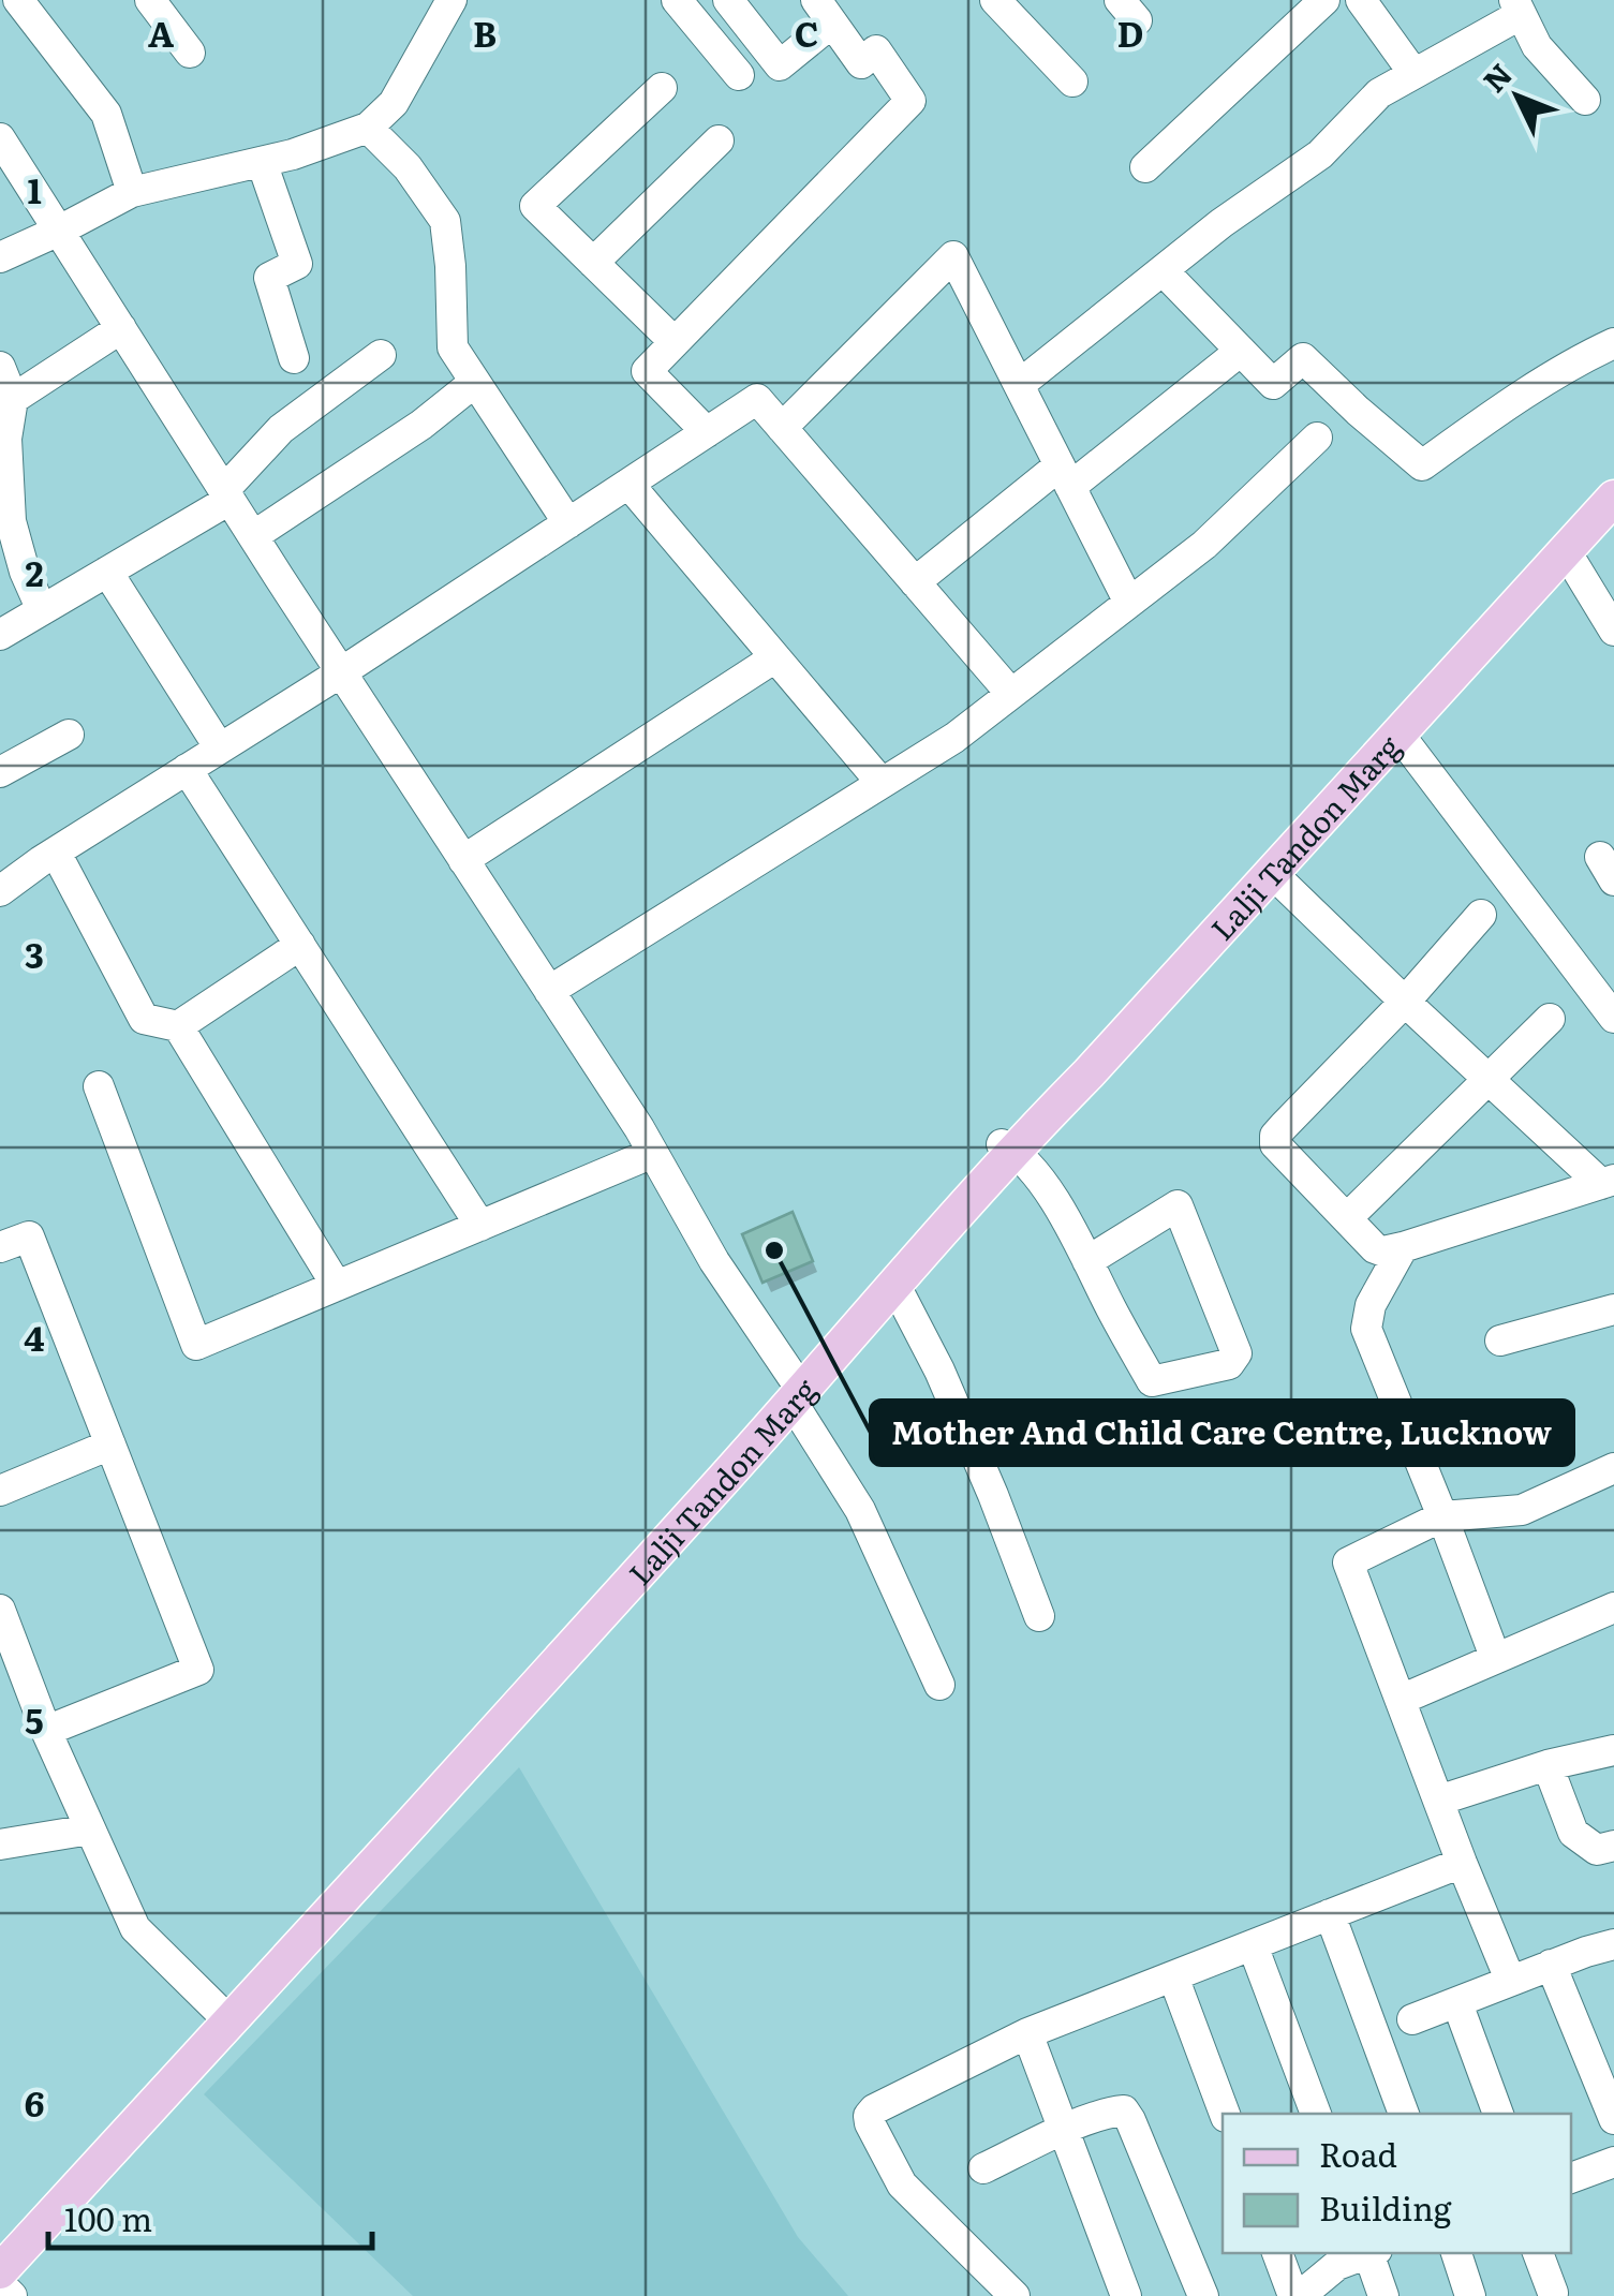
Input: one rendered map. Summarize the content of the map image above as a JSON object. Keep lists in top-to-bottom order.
{
  "streets": {
    "main road": ["Lalji Tandon Marg"]
  },
  "places": ["Mother And Child Care Centre, Lucknow"],
  "legend": ["Road", "Building"],
  "scale_bar": "100 m",
  "north": "top left",
  "grid": {
    "columns": [
      "A",
      "B",
      "C",
      "D"
    ],
    "rows": [
      "1",
      "2",
      "3",
      "4",
      "5",
      "6"
    ]
  }
}
